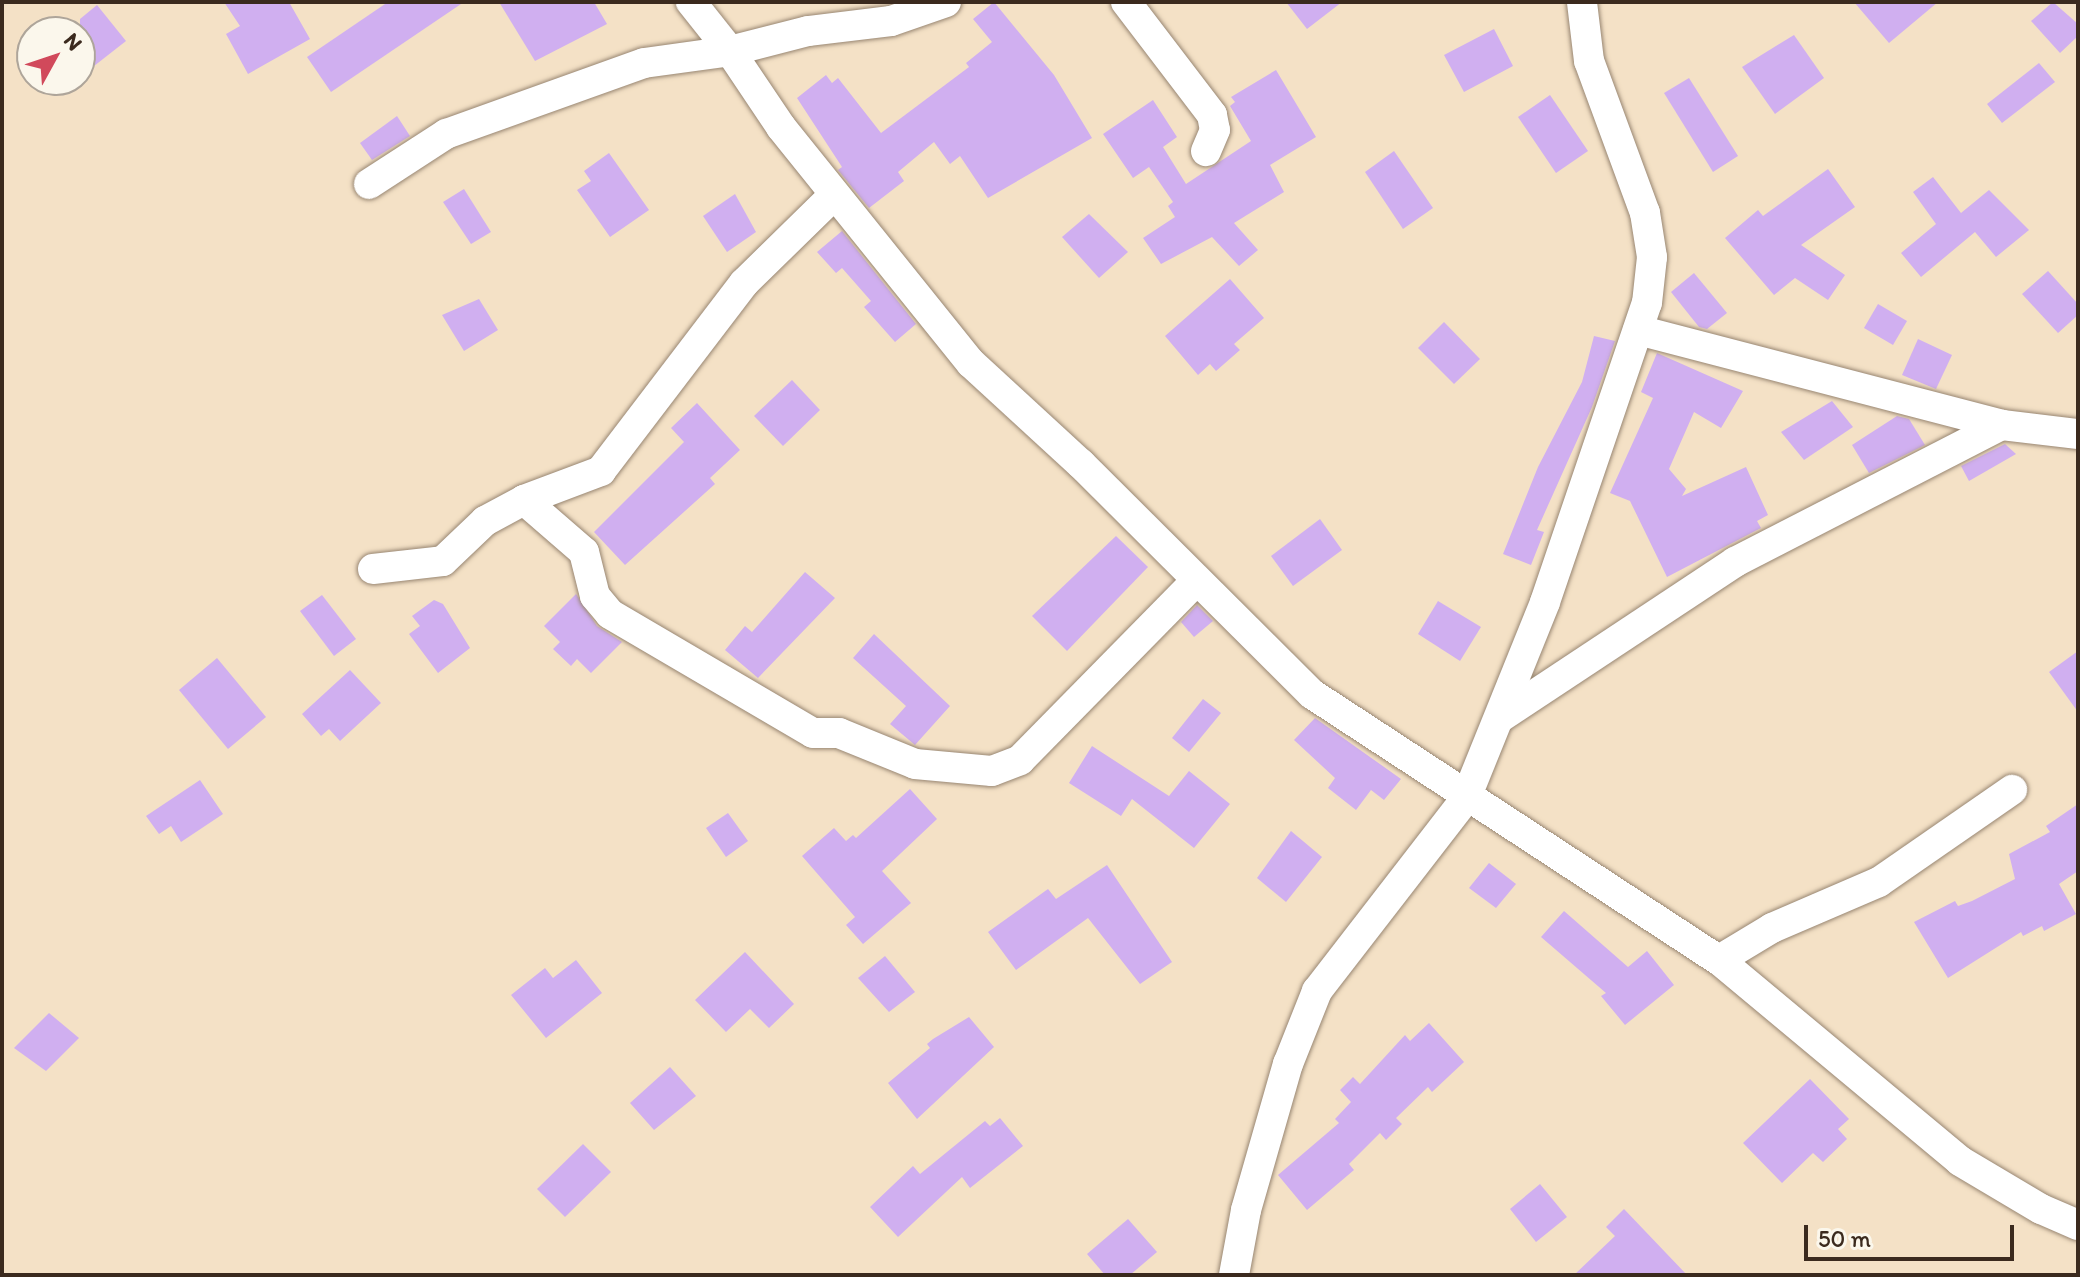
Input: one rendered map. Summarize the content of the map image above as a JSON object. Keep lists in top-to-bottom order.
{
  "scale_bar": "50 m",
  "north": "top right"
}
